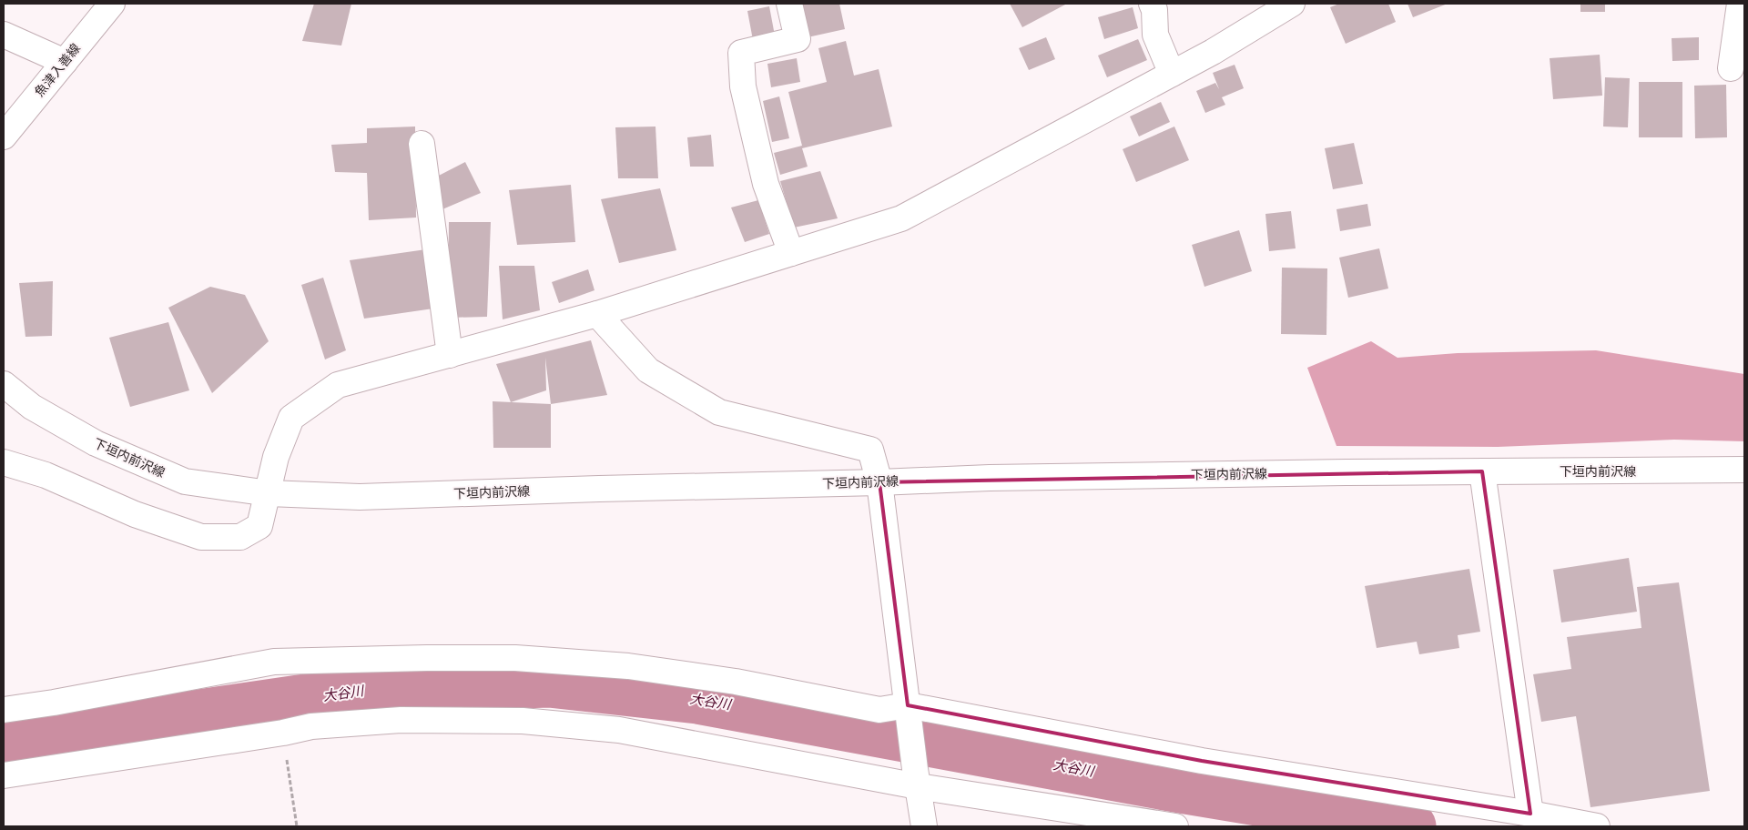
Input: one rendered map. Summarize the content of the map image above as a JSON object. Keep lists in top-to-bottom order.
{
  "streets": {
    "street": ["魚津入善線", "下垣内前沢線"]
  },
  "water": ["大谷川"]
}
